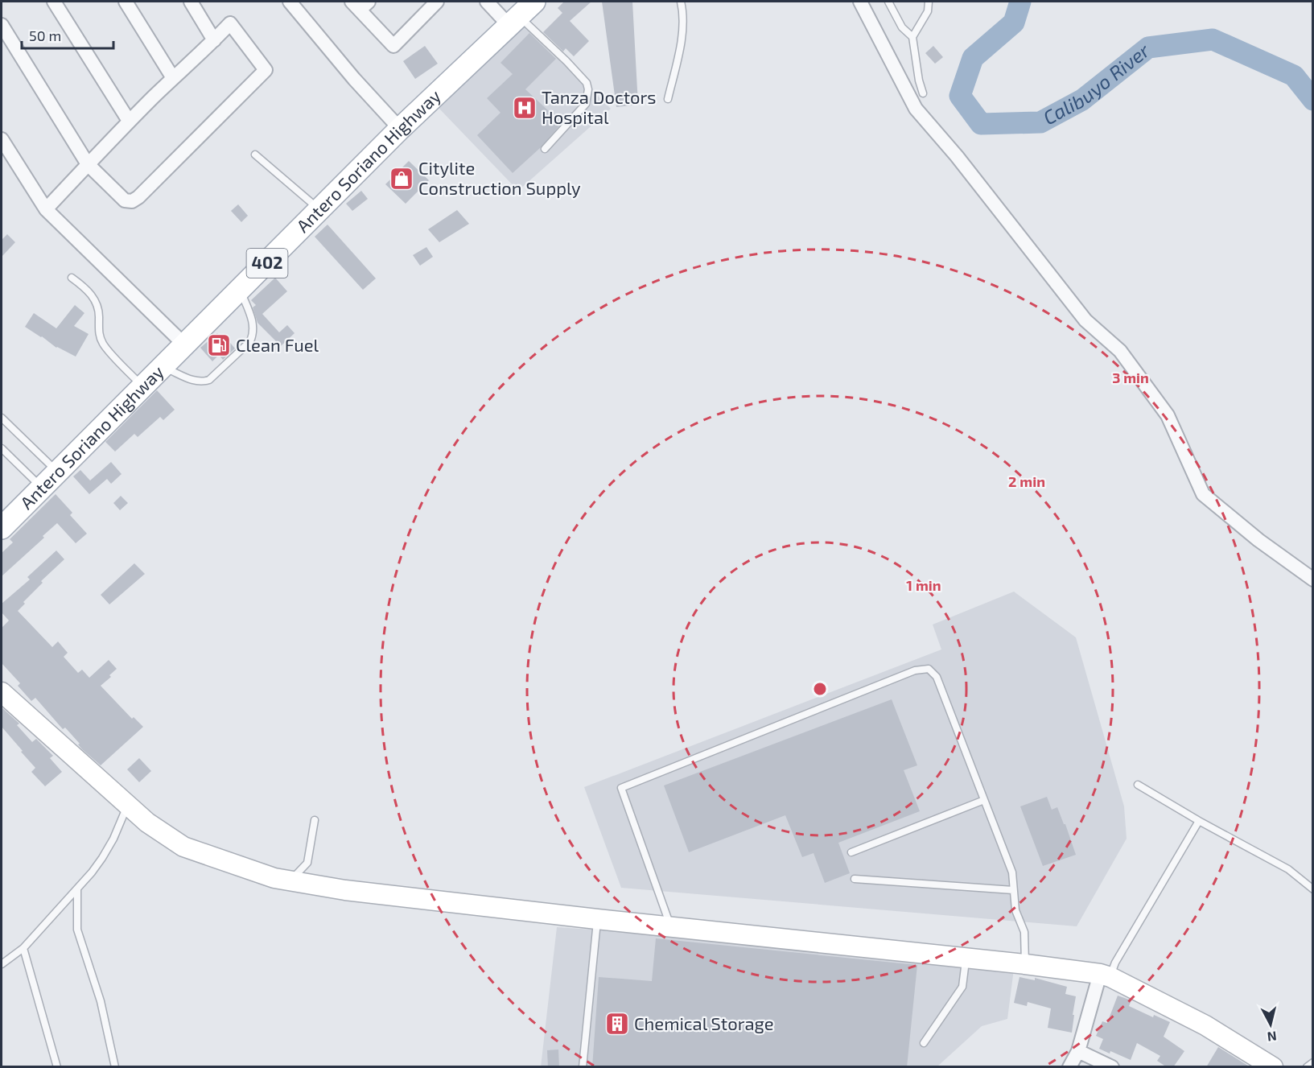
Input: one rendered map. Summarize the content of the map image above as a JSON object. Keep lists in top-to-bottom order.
{
  "streets": {
    "main road": ["Antero Soriano Highway", "402"]
  },
  "water": ["Calibuyo River"],
  "places": {
    "hospital": ["Tanza Doctors Hospital"],
    "shop": ["Citylite Construction Supply"],
    "fuel station": ["Clean Fuel"],
    "building": ["Chemical Storage"]
  },
  "scale_bar": "50 m",
  "north": "bottom",
  "rings": ["3 min", "2 min", "1 min"]
}
